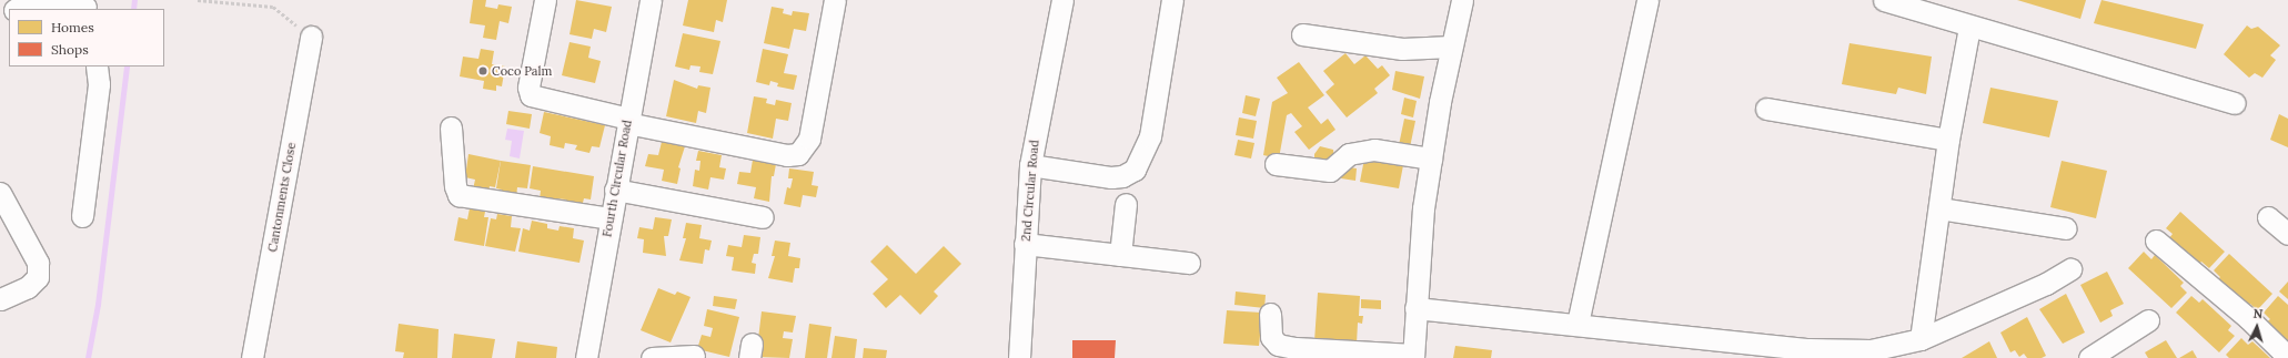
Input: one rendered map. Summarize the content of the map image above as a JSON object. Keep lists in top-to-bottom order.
{
  "streets": {
    "street": ["Fourth Circular Road", "2nd Circular Road", "Cantonments Close"]
  },
  "places": ["Coco Palm"],
  "legend": ["Homes", "Shops"],
  "north": "top"
}
